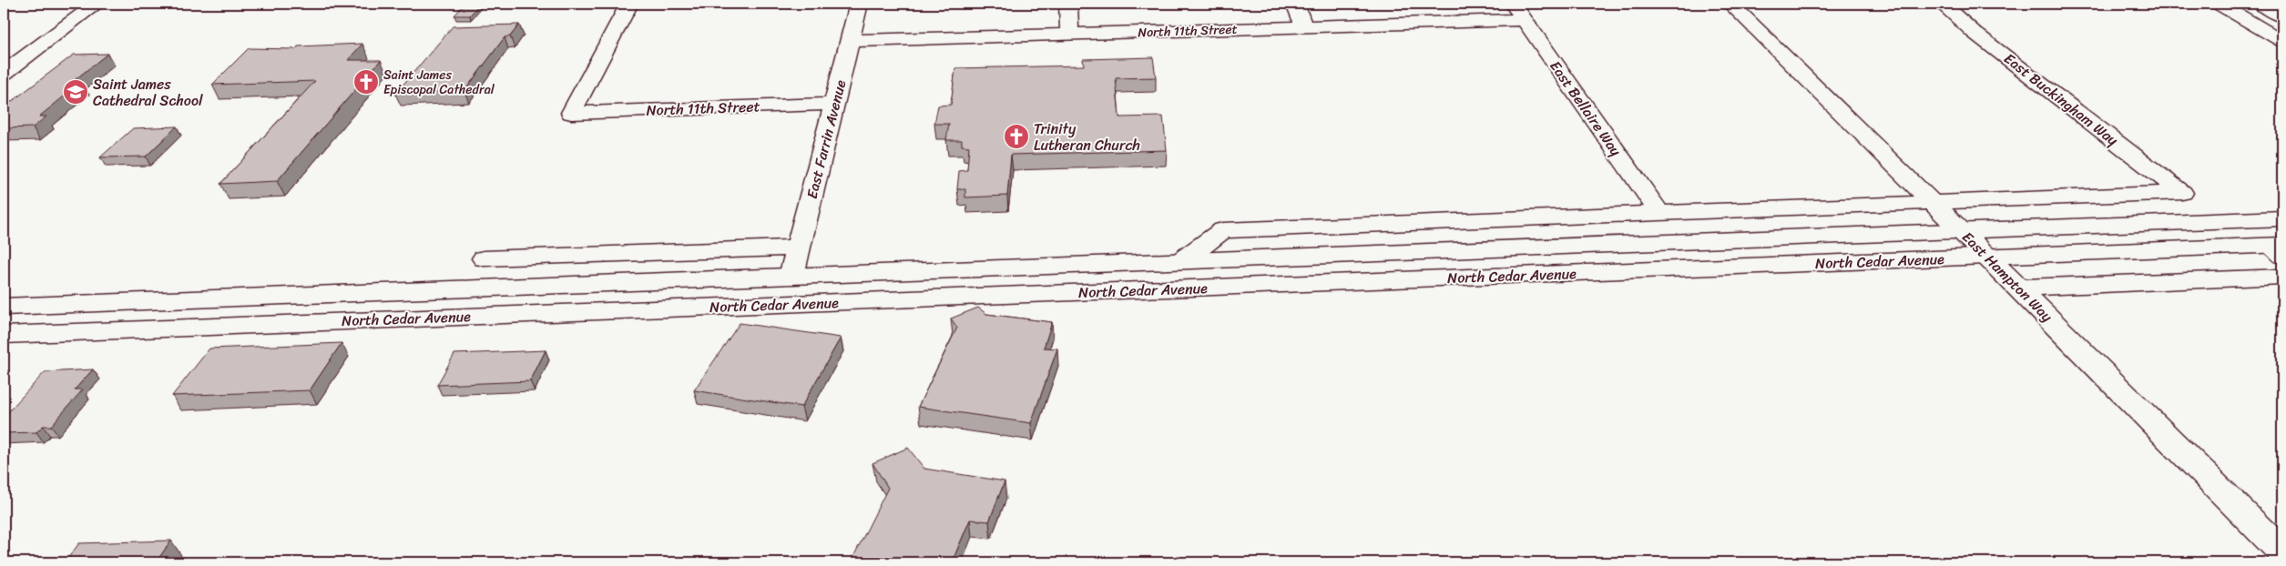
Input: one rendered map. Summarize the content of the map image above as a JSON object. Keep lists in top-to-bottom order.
{
  "streets": {
    "street": [
      "North 11th Street",
      "East Buckingham Way",
      "East Bellaire Way",
      "East Farrin Avenue",
      "North Cedar Avenue",
      "East Hampton Way"
    ]
  },
  "crossings": [
    ["North 11th Street", "East Bellaire Way"],
    ["North 11th Street", "East Farrin Avenue"],
    ["East Buckingham Way", "East Hampton Way"],
    ["East Farrin Avenue", "North Cedar Avenue"],
    ["North Cedar Avenue", "East Hampton Way"]
  ],
  "places": {
    "church": ["Saint James Episcopal Cathedral", "Trinity Lutheran Church"],
    "school or university": ["Saint James Cathedral School"]
  }
}
